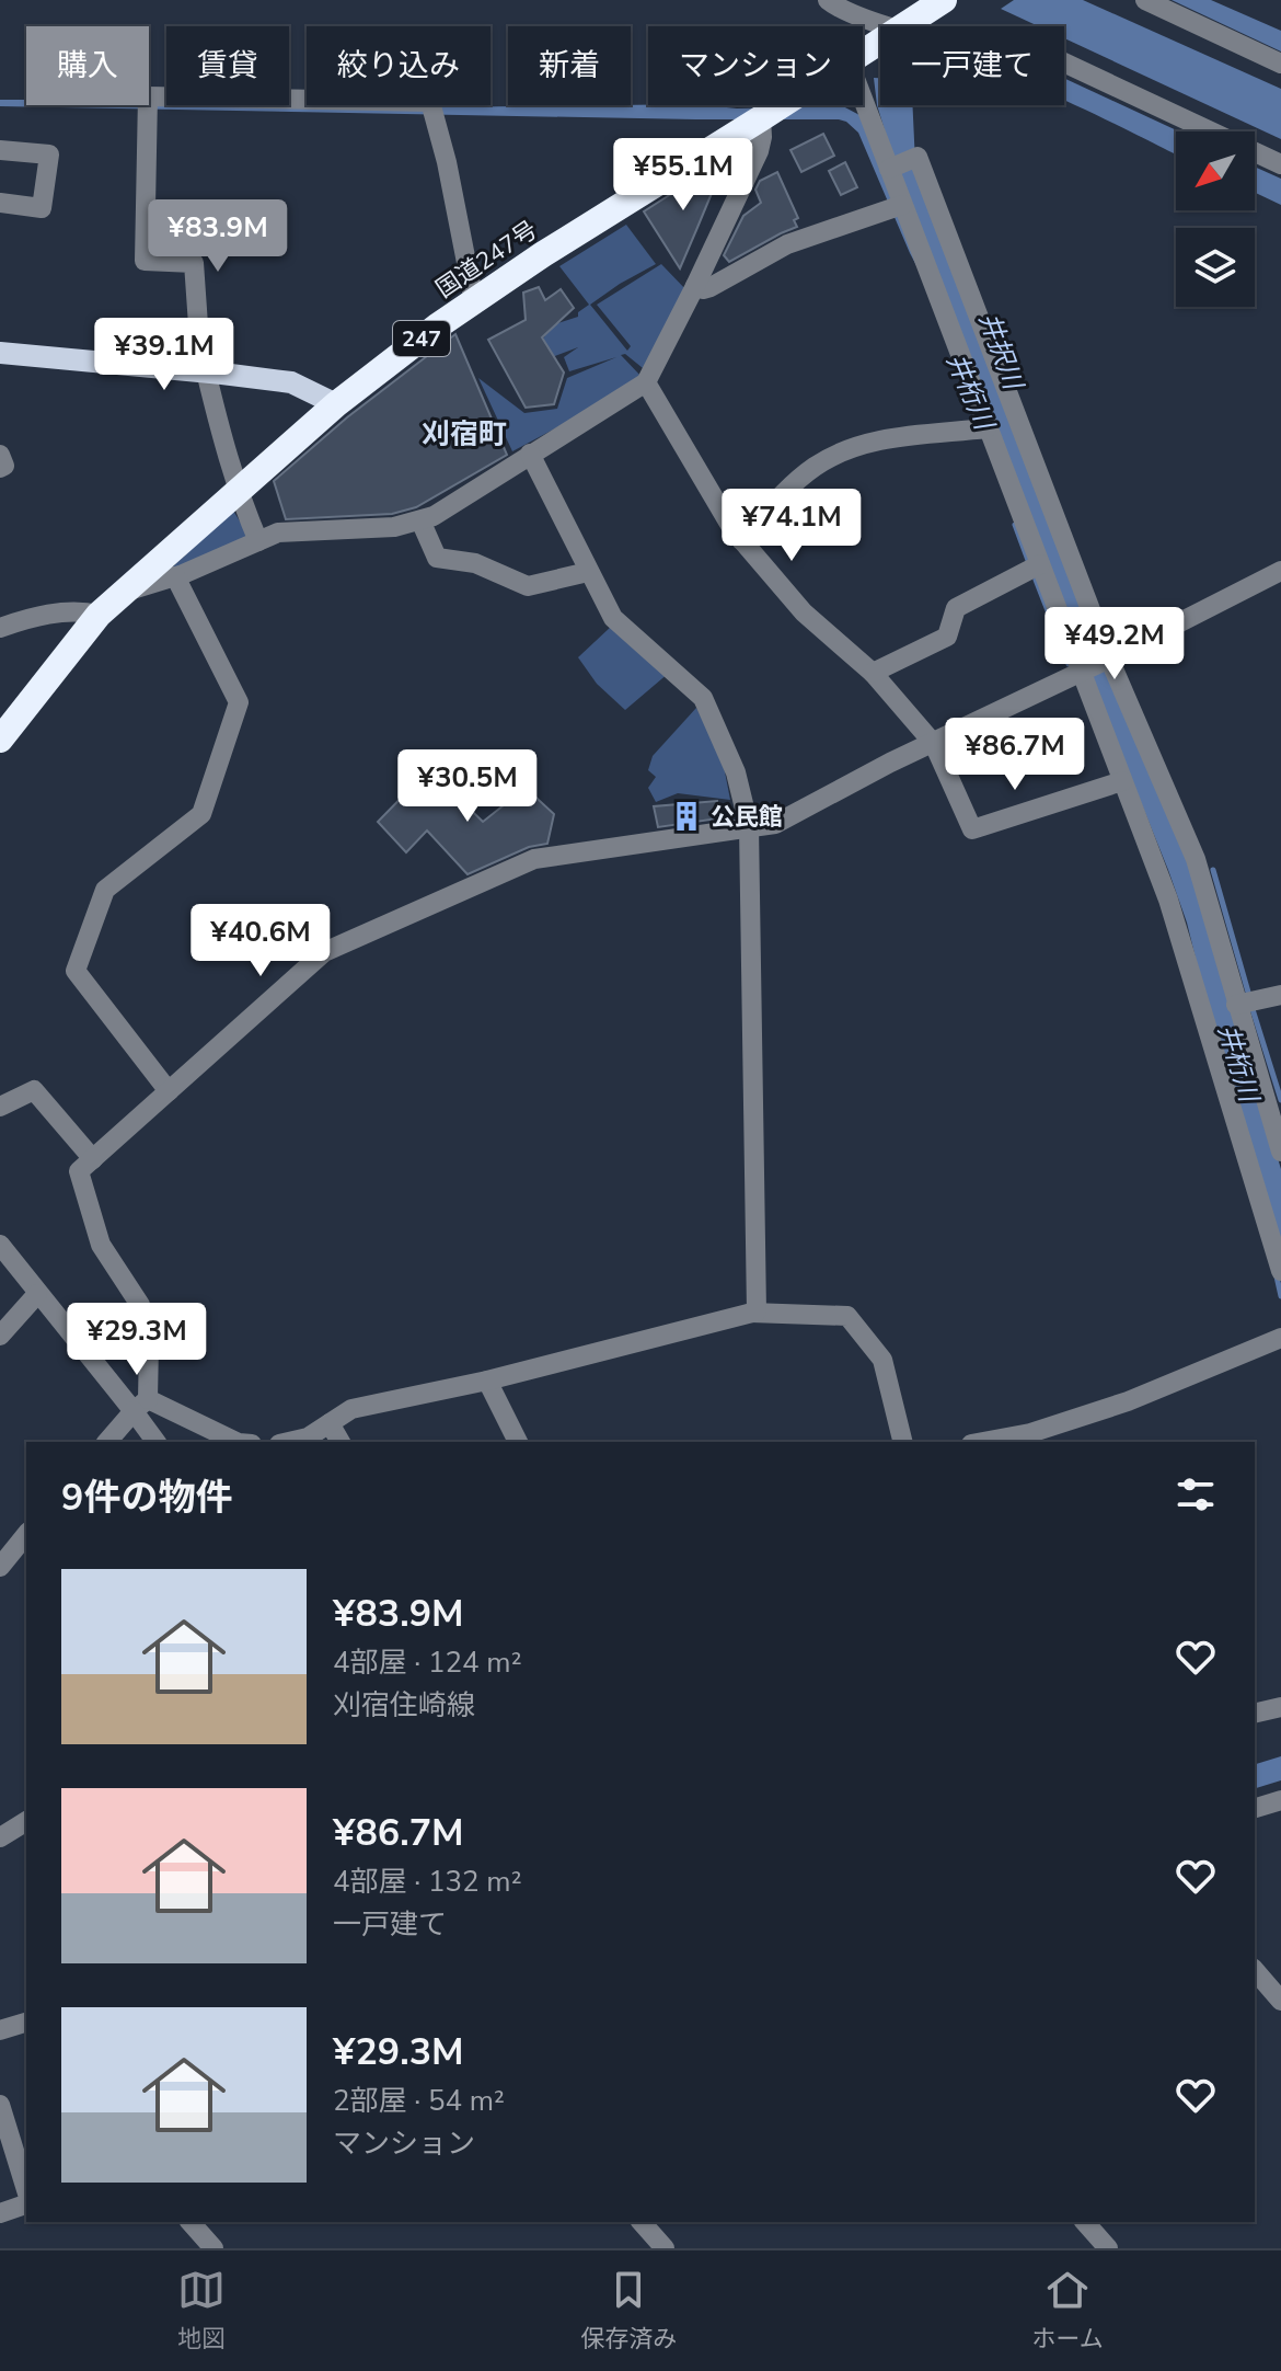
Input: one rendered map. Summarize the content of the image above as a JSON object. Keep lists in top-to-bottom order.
{
  "streets": {
    "highway": ["国道247号", "247"]
  },
  "districts": ["刈宿町"],
  "water": ["井択川", "井桁川"],
  "places": {
    "building": ["公民館"]
  },
  "north": "bottom left",
  "page": {
    "chip": [
      "購入",
      "賃貸",
      "絞り込み",
      "新着",
      "マンション",
      "一戸建て"
    ],
    "price": [
      "¥55.1M",
      "¥83.9M",
      "¥39.1M",
      "¥74.1M",
      "¥49.2M",
      "¥86.7M",
      "¥30.5M",
      "¥40.6M",
      "¥29.3M"
    ],
    "heading": "9件の物件",
    "list": [
      {
        "name": "¥83.9M",
        "note": "4部屋 · 124 m² · 刈宿住崎線"
      },
      {
        "name": "¥86.7M",
        "note": "4部屋 · 132 m² · 一戸建て"
      },
      {
        "name": "¥29.3M",
        "note": "2部屋 · 54 m² · マンション"
      }
    ],
    "tabs": ["地図", "保存済み", "ホーム"]
  }
}
